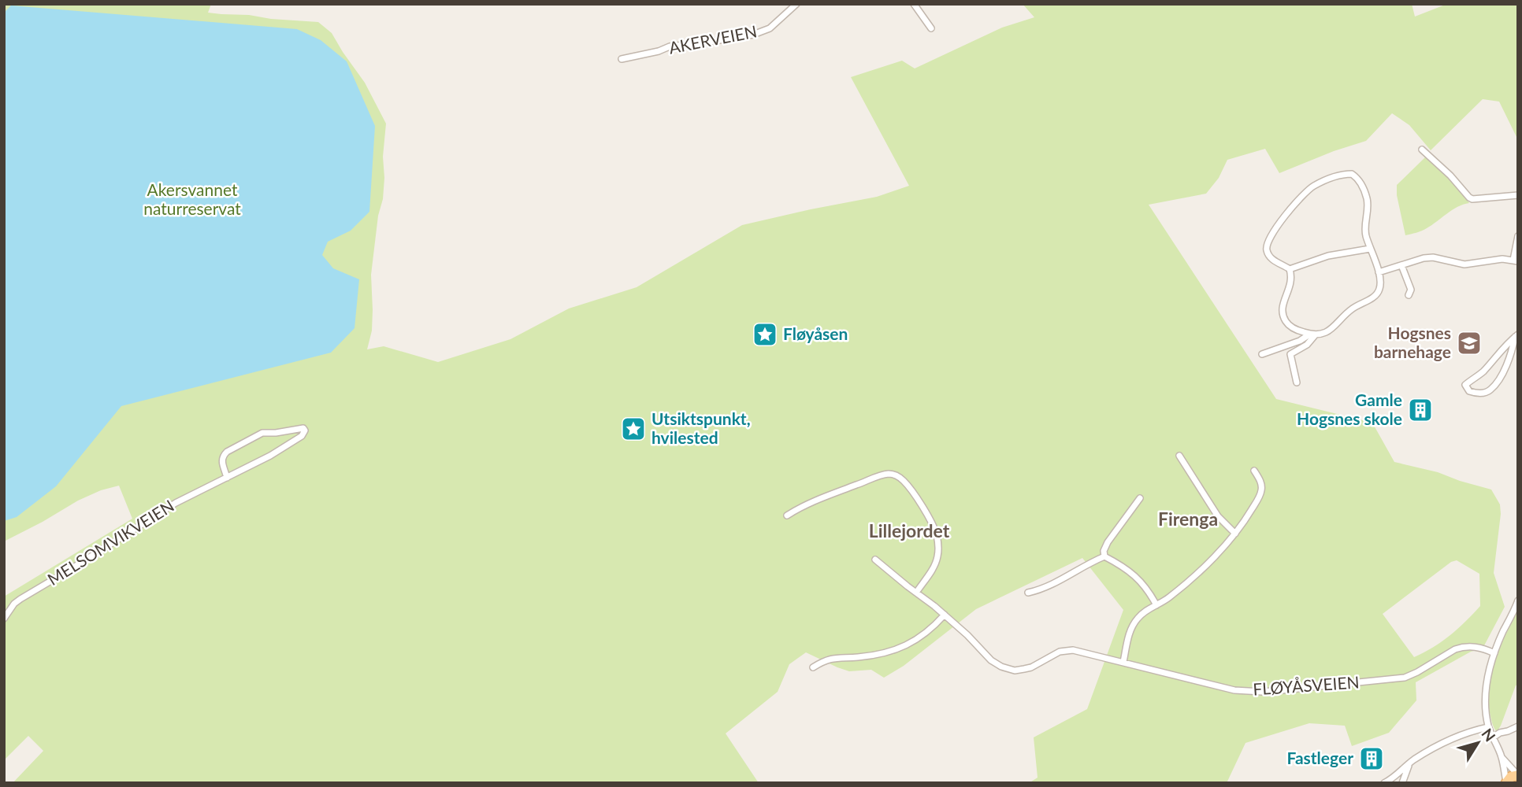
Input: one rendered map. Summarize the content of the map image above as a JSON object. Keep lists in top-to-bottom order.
{
  "streets": {
    "street": ["AKERVEIEN", "MELSOMVIKVEIEN", "FLØYÅSVEIEN"]
  },
  "districts": ["Firenga", "Lillejordet"],
  "parks": ["Akersvannet naturreservat"],
  "places": {
    "place": ["Fløyåsen", "Utsiktspunkt, hvilested"],
    "school or university": ["Hogsnes barnehage"],
    "building": ["Gamle Hogsnes skole", "Fastleger"]
  },
  "north": "top right"
}
